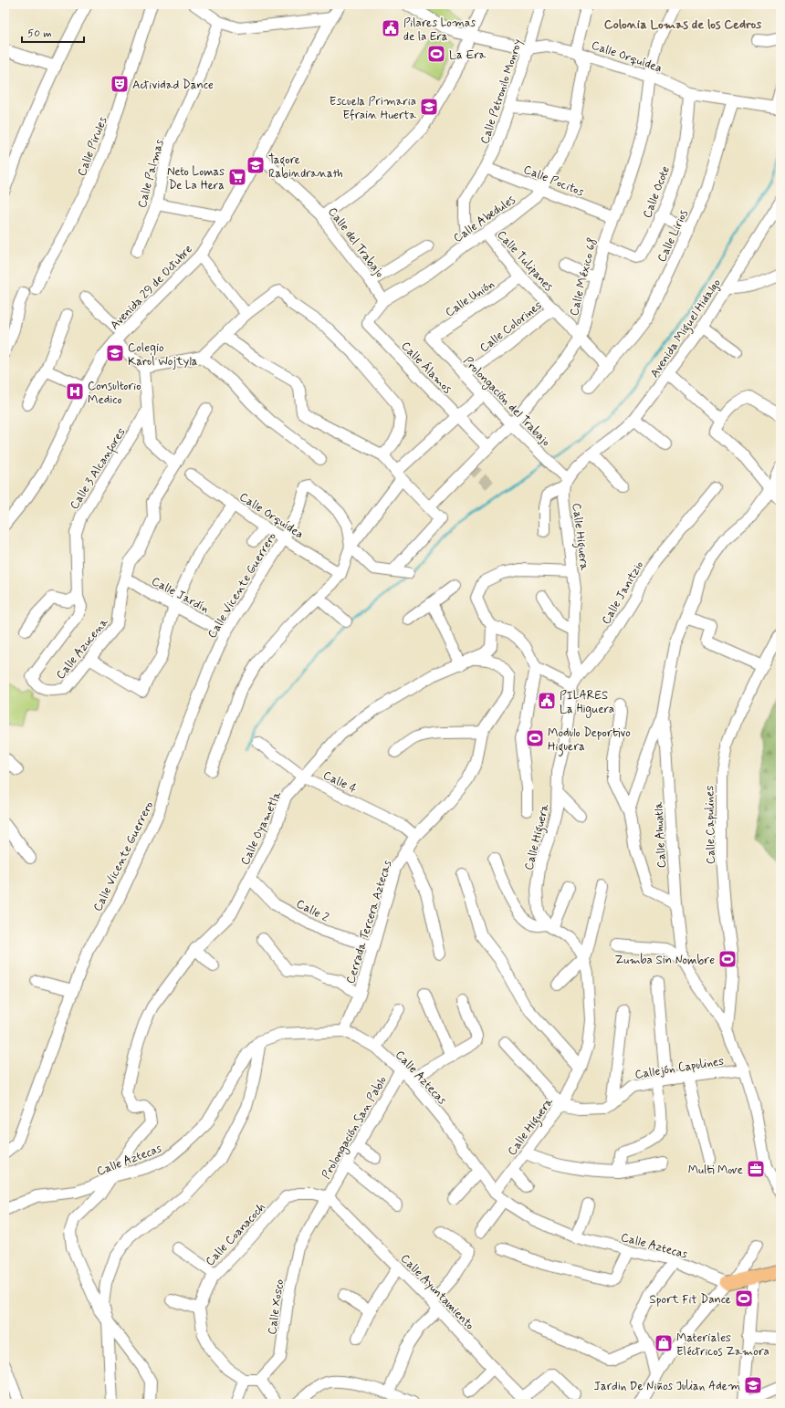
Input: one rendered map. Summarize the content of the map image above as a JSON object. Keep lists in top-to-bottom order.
{
  "streets": {
    "street": [
      "Calle Orquídea",
      "Calle Petronilo Monroy",
      "Calle Pirules",
      "Calle Palmas",
      "Calle Pocitos",
      "Calle Ocote",
      "Calle Abedules",
      "Calle Lirios",
      "Calle del Trabajo",
      "Calle Tulipanes",
      "Calle México 68",
      "Avenida 29 de Octubre",
      "Calle Unión",
      "Calle Colorines",
      "Avenida Miguel Hidalgo",
      "Calle Álamos",
      "Prolongación del Trabajo",
      "Calle 3 Alcanfores",
      "Calle Higuera",
      "Calle Vicente Guerrero",
      "Calle Janitzio",
      "Calle Jardín",
      "Calle Azucena",
      "Calle 4",
      "Calle Capulines",
      "Calle Oyametla",
      "Calle Ahuatla",
      "Calle 2",
      "Cerrada Tercera Aztecas",
      "Callejón Capulines",
      "Calle Aztecas",
      "Prolongación San Pablo",
      "Calle Coanacoch",
      "Calle Ayuntamiento",
      "Calle Xosco"
    ]
  },
  "crossings": [
    ["Calle Orquídea", "Calle Petronilo Monroy"],
    ["Calle Orquídea", "Calle Ocote"],
    ["Calle Orquídea", "Calle Abedules"],
    ["Calle Orquídea", "Calle Lirios"],
    ["Calle Orquídea", "Calle México 68"],
    ["Calle Orquídea", "Calle Vicente Guerrero"],
    ["Calle Petronilo Monroy", "Calle Pocitos"],
    ["Calle Petronilo Monroy", "Calle Abedules"],
    ["Calle Pocitos", "Calle Abedules"],
    ["Calle Pocitos", "Calle México 68"],
    ["Calle Ocote", "Calle México 68"],
    ["Calle Abedules", "Calle del Trabajo"],
    ["Calle Abedules", "Calle Tulipanes"],
    ["Calle Abedules", "Calle Álamos"],
    ["Calle Lirios", "Calle Tulipanes"],
    ["Calle del Trabajo", "Avenida 29 de Octubre"],
    ["Calle del Trabajo", "Calle Álamos"],
    ["Calle Tulipanes", "Calle México 68"],
    ["Calle Tulipanes", "Calle Unión"],
    ["Calle Tulipanes", "Calle Colorines"],
    ["Calle México 68", "Calle Álamos"],
    ["Calle México 68", "Prolongación del Trabajo"],
    ["Calle Unión", "Prolongación del Trabajo"],
    ["Calle Colorines", "Prolongación del Trabajo"],
    ["Prolongación del Trabajo", "Calle Higuera"],
    ["Calle 3 Alcanfores", "Calle Azucena"],
    ["Calle Higuera", "Calle Janitzio"],
    ["Calle Higuera", "Callejón Capulines"],
    ["Calle Higuera", "Calle Aztecas"],
    ["Calle Vicente Guerrero", "Calle Jardín"],
    ["Calle Jardín", "Calle Azucena"],
    ["Calle 4", "Calle Oyametla"],
    ["Calle 4", "Cerrada Tercera Aztecas"],
    ["Calle Capulines", "Calle Ahuatla"],
    ["Calle Oyametla", "Calle 2"],
    ["Calle Oyametla", "Cerrada Tercera Aztecas"],
    ["Calle Oyametla", "Calle Aztecas"],
    ["Calle Ahuatla", "Callejón Capulines"],
    ["Calle 2", "Cerrada Tercera Aztecas"],
    ["Cerrada Tercera Aztecas", "Calle Aztecas"],
    ["Calle Aztecas", "Prolongación San Pablo"],
    ["Prolongación San Pablo", "Calle Coanacoch"],
    ["Prolongación San Pablo", "Calle Ayuntamiento"],
    ["Prolongación San Pablo", "Calle Xosco"],
    ["Calle Coanacoch", "Calle Ayuntamiento"],
    ["Calle Coanacoch", "Calle Xosco"],
    ["Calle Ayuntamiento", "Calle Xosco"]
  ],
  "districts": ["Colonia Lomas de los Cedros"],
  "places": {
    "public building": ["Pilares Lomas de la Era", "PILARES La Higuera"],
    "sports": [
      "La Era",
      "Modulo Deportivo Higuera",
      "Zumba Sin Nombre",
      "Sport Fit Dance"
    ],
    "theatre": ["Actividad Dance"],
    "school or university": [
      "Escuela Primaria Efrain Huerta",
      "Tagore Rabindranath",
      "Colegio Karol Wojtyla",
      "Jardin De Niños Julian Adem"
    ],
    "supermarket": ["Neto Lomas De La Hera"],
    "hospital": ["Consultorio Medico"],
    "office": ["Multi Move"],
    "shop": ["Materiales Eléctricos Zamora"]
  },
  "scale_bar": "50 m"
}
